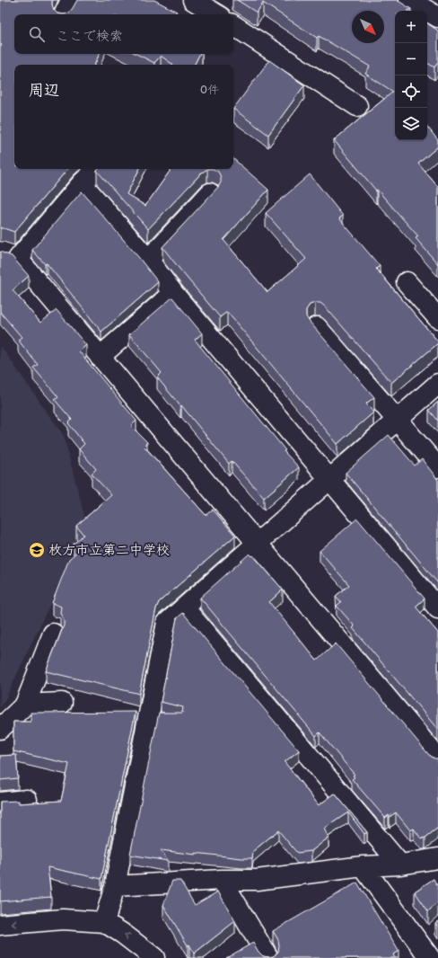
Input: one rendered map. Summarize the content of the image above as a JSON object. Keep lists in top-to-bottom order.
{
  "places": {
    "school or university": ["枚方市立第二中学校"]
  },
  "north": "bottom right",
  "page": {
    "map_buttons": ["+", "−"],
    "search": "ここで検索",
    "heading": ["周辺", "0件"]
  }
}
